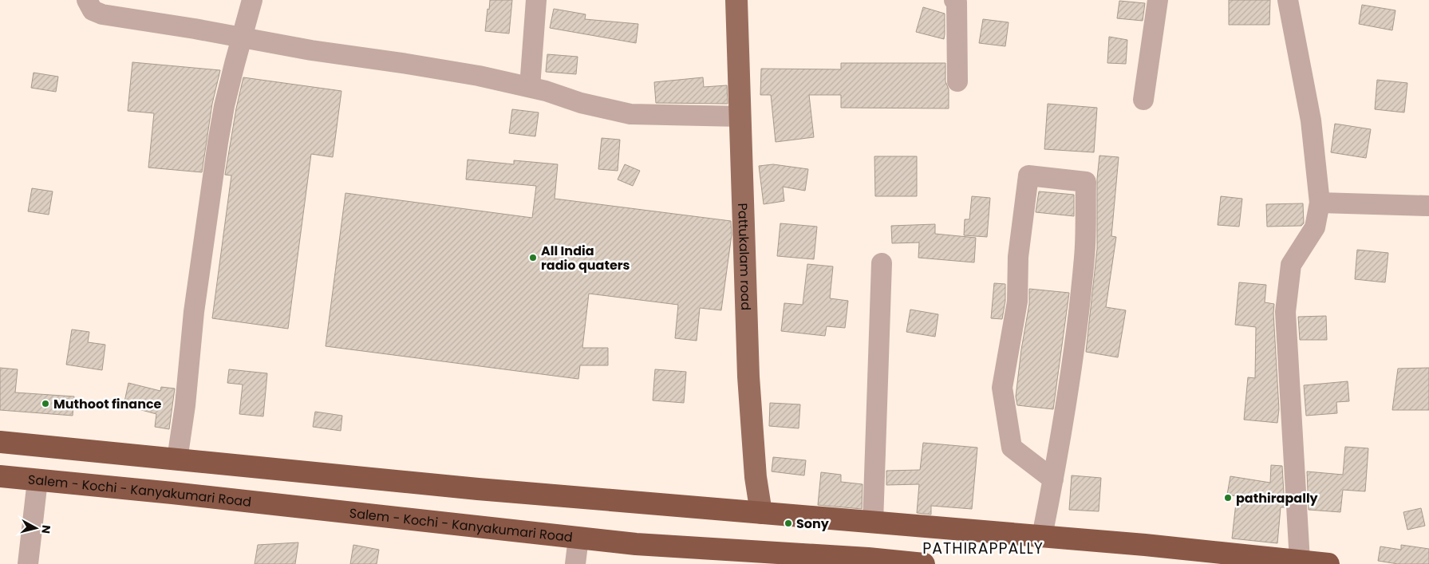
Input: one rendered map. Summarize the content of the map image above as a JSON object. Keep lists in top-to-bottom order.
{
  "streets": {
    "highway": ["Salem - Kochi - Kanyakumari Road"],
    "main road": ["Pattukalam road"]
  },
  "districts": ["PATHIRAPPALLY"],
  "places": [
    "All India radio quaters",
    "Muthoot finance",
    "pathirapally",
    "Sony"
  ],
  "north": "right"
}
